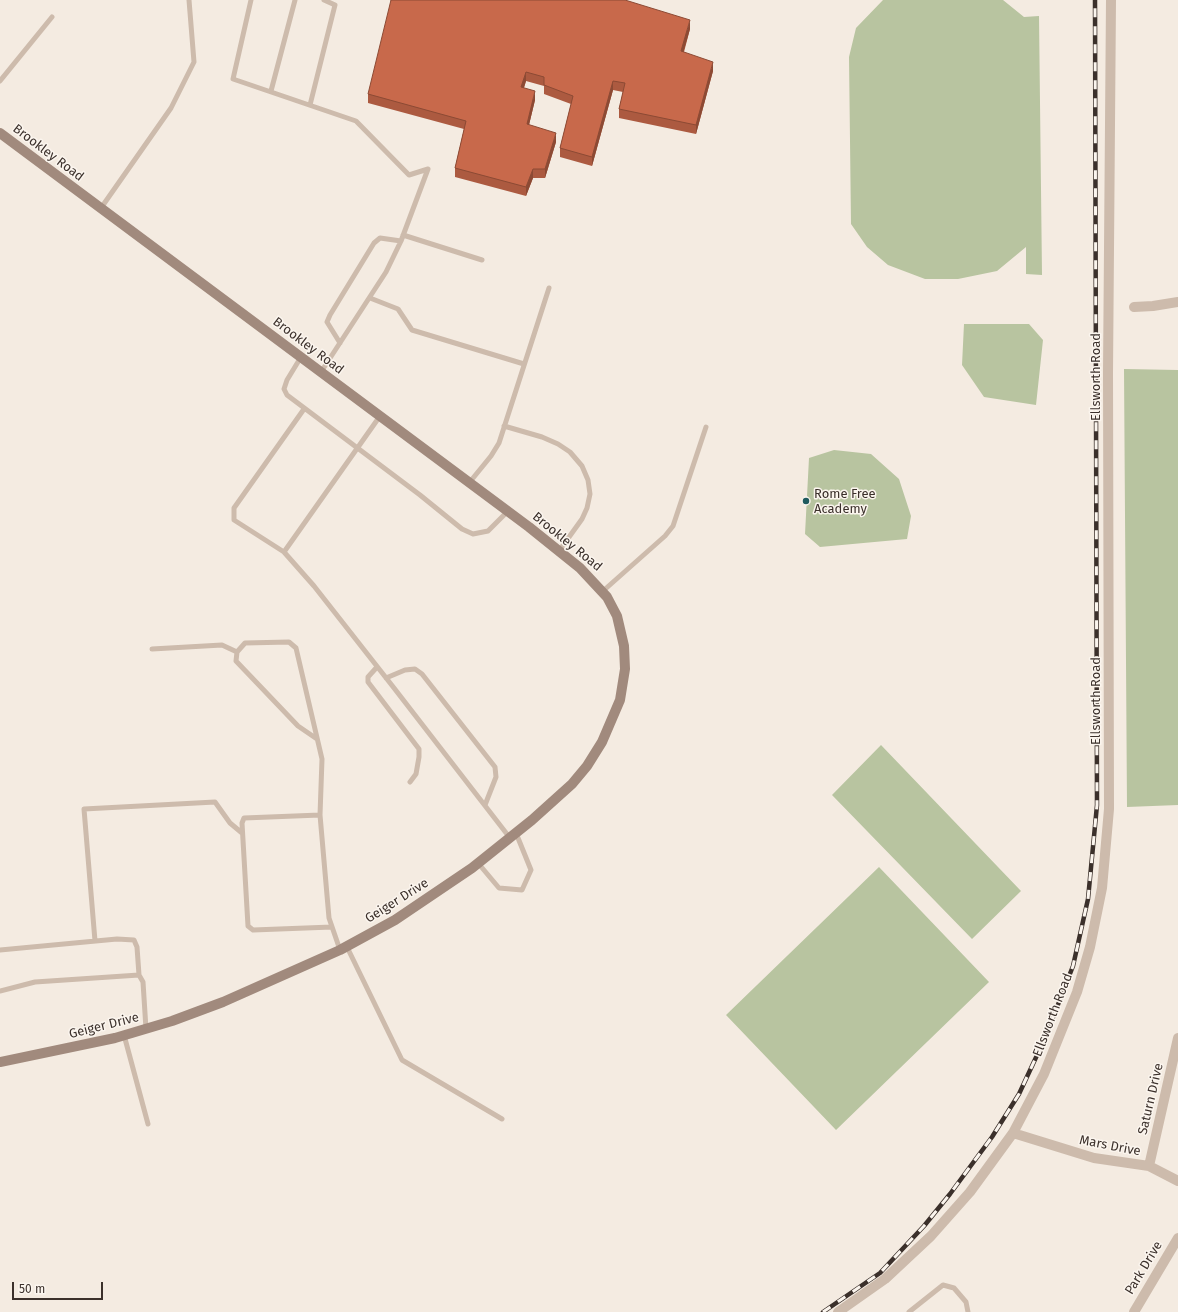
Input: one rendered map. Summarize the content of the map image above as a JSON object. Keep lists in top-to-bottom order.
{
  "streets": {
    "street": [
      "Brookley Road",
      "Ellsworth Road",
      "Geiger Drive",
      "Saturn Drive",
      "Mars Drive",
      "Park Drive"
    ]
  },
  "crossings": [
    ["Brookley Road", "Geiger Drive"],
    ["Ellsworth Road", "Mars Drive"],
    ["Saturn Drive", "Mars Drive"]
  ],
  "places": ["Rome Free Academy"],
  "scale_bar": "50 m"
}
